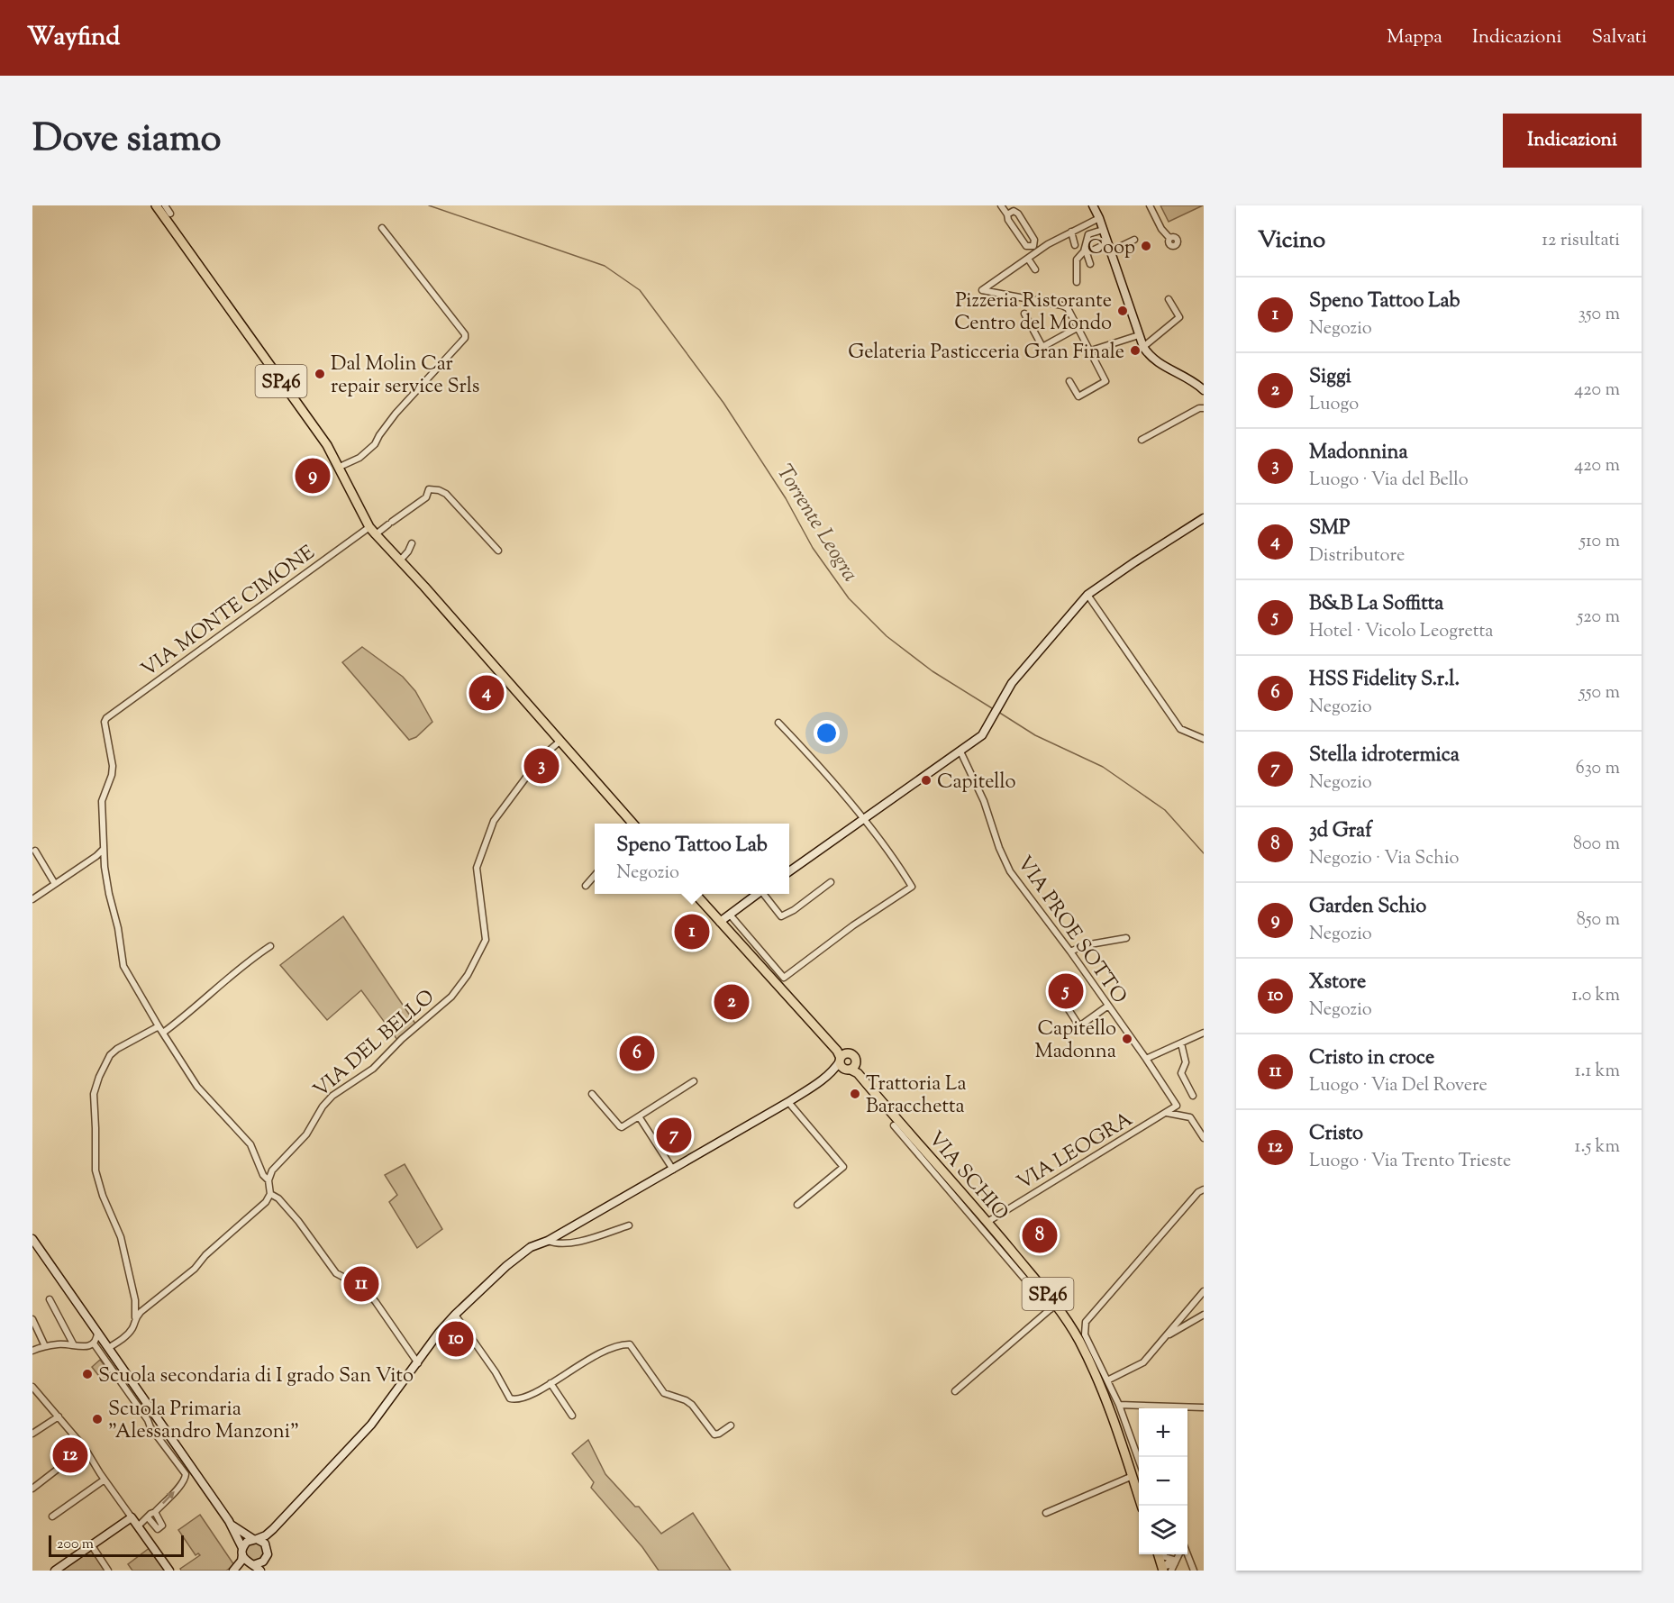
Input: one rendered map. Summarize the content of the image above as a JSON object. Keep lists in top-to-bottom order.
{
  "streets": {
    "main road": ["SP46", "VIA SCHIO"],
    "street": [
      "VIA MONTE CIMONE",
      "VIA PROE SOTTO",
      "VIA DEL BELLO",
      "VIA LEOGRA"
    ]
  },
  "crossings": [
    ["SP46", "VIA MONTE CIMONE"],
    ["SP46", "VIA DEL BELLO"],
    ["SP46", "VIA SCHIO"],
    ["VIA PROE SOTTO", "VIA LEOGRA"],
    ["VIA LEOGRA", "VIA SCHIO"]
  ],
  "water": ["Torrente Leogra"],
  "places": [
    "Coop",
    "Pizzeria Ristorante Centro del Mondo",
    "Gelateria Pasticceria Gran Finale",
    "Dal Molin Car repair service Srls",
    "Capitello",
    "Capitello Madonna",
    "Trattoria La Baracchetta",
    "Scuola secondaria di I grado San Vito",
    "Scuola Primaria \"Alessandro Manzoni\""
  ],
  "scale_bar": "200 m",
  "page": {
    "header": "Wayfind",
    "nav": ["Mappa", "Indicazioni", "Salvati"],
    "title": "Dove siamo",
    "buttons": "Indicazioni",
    "heading": ["Vicino", "12 risultati"],
    "list": [
      {
        "mark": "1",
        "name": "Speno Tattoo Lab",
        "note": "Negozio",
        "value": "350 m"
      },
      {
        "mark": "2",
        "name": "Siggi",
        "note": "Luogo",
        "value": "420 m"
      },
      {
        "mark": "3",
        "name": "Madonnina",
        "note": "Luogo · Via del Bello",
        "value": "420 m"
      },
      {
        "mark": "4",
        "name": "SMP",
        "note": "Distributore",
        "value": "510 m"
      },
      {
        "mark": "5",
        "name": "B&B La Soffitta",
        "note": "Hotel · Vicolo Leogretta",
        "value": "520 m"
      },
      {
        "mark": "6",
        "name": "HSS Fidelity S.r.l.",
        "note": "Negozio",
        "value": "550 m"
      },
      {
        "mark": "7",
        "name": "Stella idrotermica",
        "note": "Negozio",
        "value": "630 m"
      },
      {
        "mark": "8",
        "name": "3d Graf",
        "note": "Negozio · Via Schio",
        "value": "800 m"
      },
      {
        "mark": "9",
        "name": "Garden Schio",
        "note": "Negozio",
        "value": "850 m"
      },
      {
        "mark": "10",
        "name": "Xstore",
        "note": "Negozio",
        "value": "1.0 km"
      },
      {
        "mark": "11",
        "name": "Cristo in croce",
        "note": "Luogo · Via Del Rovere",
        "value": "1.1 km"
      },
      {
        "mark": "12",
        "name": "Cristo",
        "note": "Luogo · Via Trento Trieste",
        "value": "1.5 km"
      }
    ],
    "pins": [
      "9",
      "4",
      "3",
      "1",
      "5",
      "2",
      "6",
      "7",
      "8",
      "11",
      "10",
      "12"
    ],
    "popup": ["Speno Tattoo Lab", "Negozio"],
    "map_buttons": ["+", "−"],
    "scale": "200 m"
  }
}
